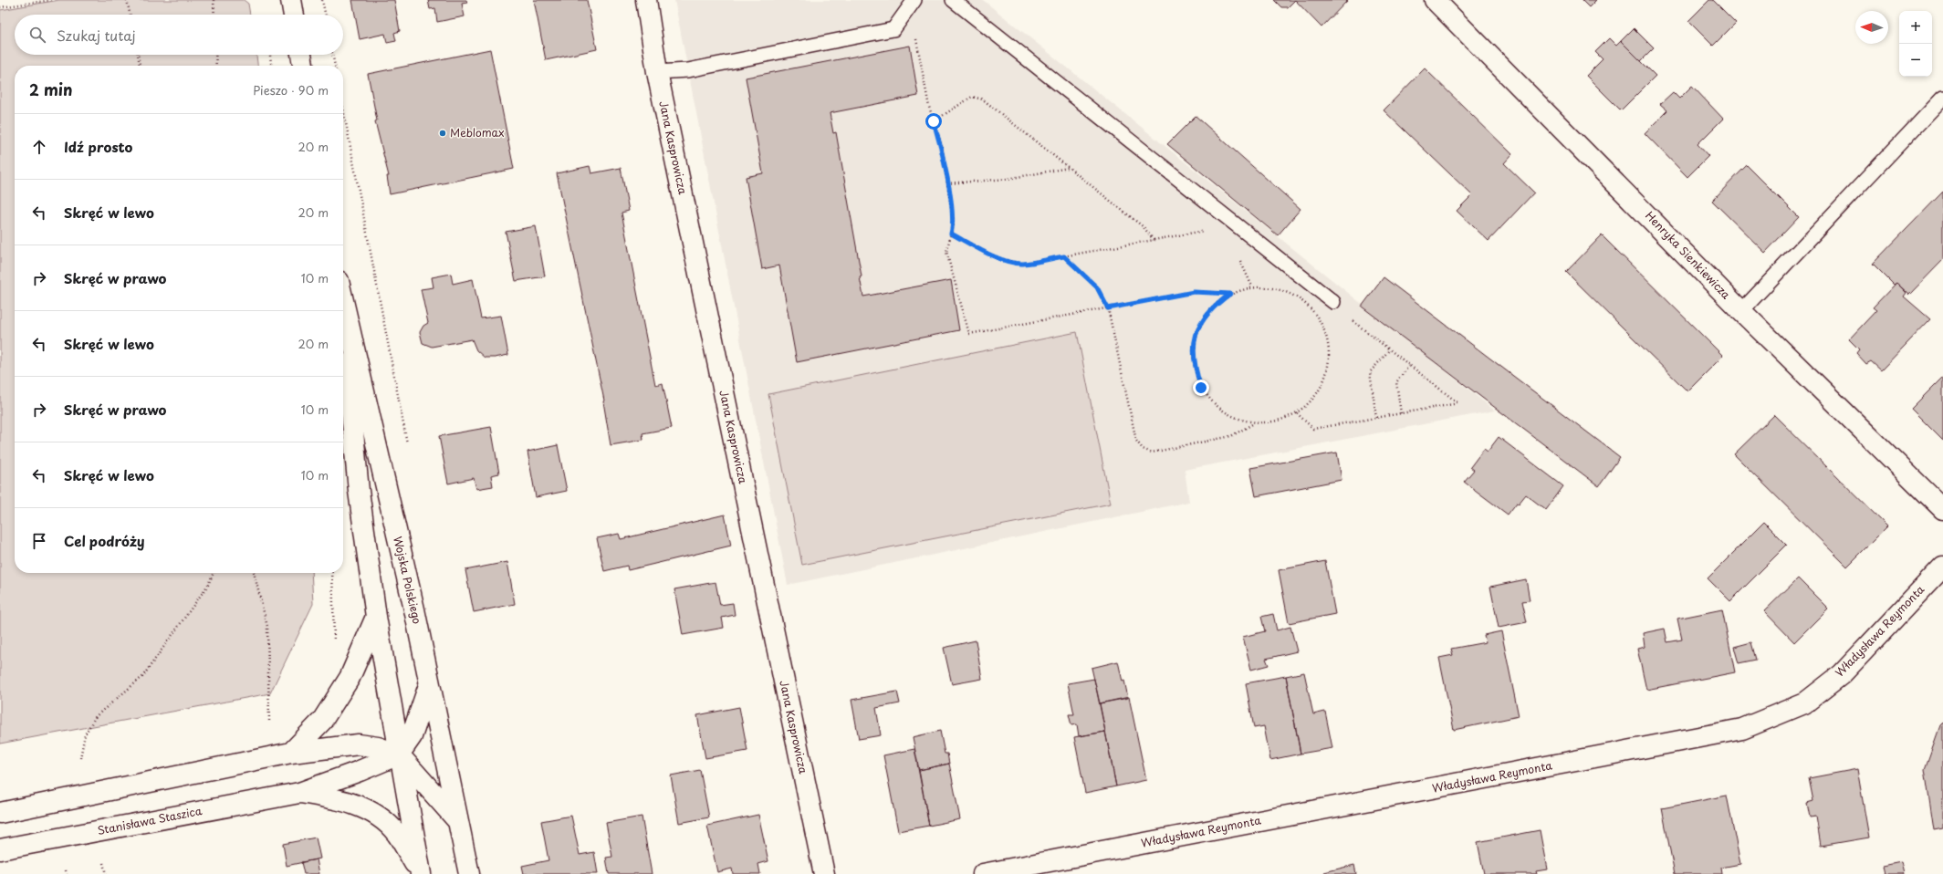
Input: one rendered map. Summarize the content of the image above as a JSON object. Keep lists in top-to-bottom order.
{
  "streets": {
    "street": [
      "Jana Kasprowicza",
      "Henryka Sienkiewicza",
      "Wojska Polskiego",
      "Władysława Reymonta",
      "Stanisława Staszica"
    ]
  },
  "places": ["Meblomax"],
  "north": "left",
  "page": {
    "map_buttons": ["+", "−"],
    "search": "Szukaj tutaj",
    "heading": ["2 min", "Pieszo · 90 m"],
    "list": [
      ["Idź prosto", "20 m"],
      ["Skręć w lewo", "20 m"],
      ["Skręć w prawo", "10 m"],
      ["Skręć w lewo", "20 m"],
      ["Skręć w prawo", "10 m"],
      ["Skręć w lewo", "10 m"],
      "Cel podróży"
    ]
  }
}
